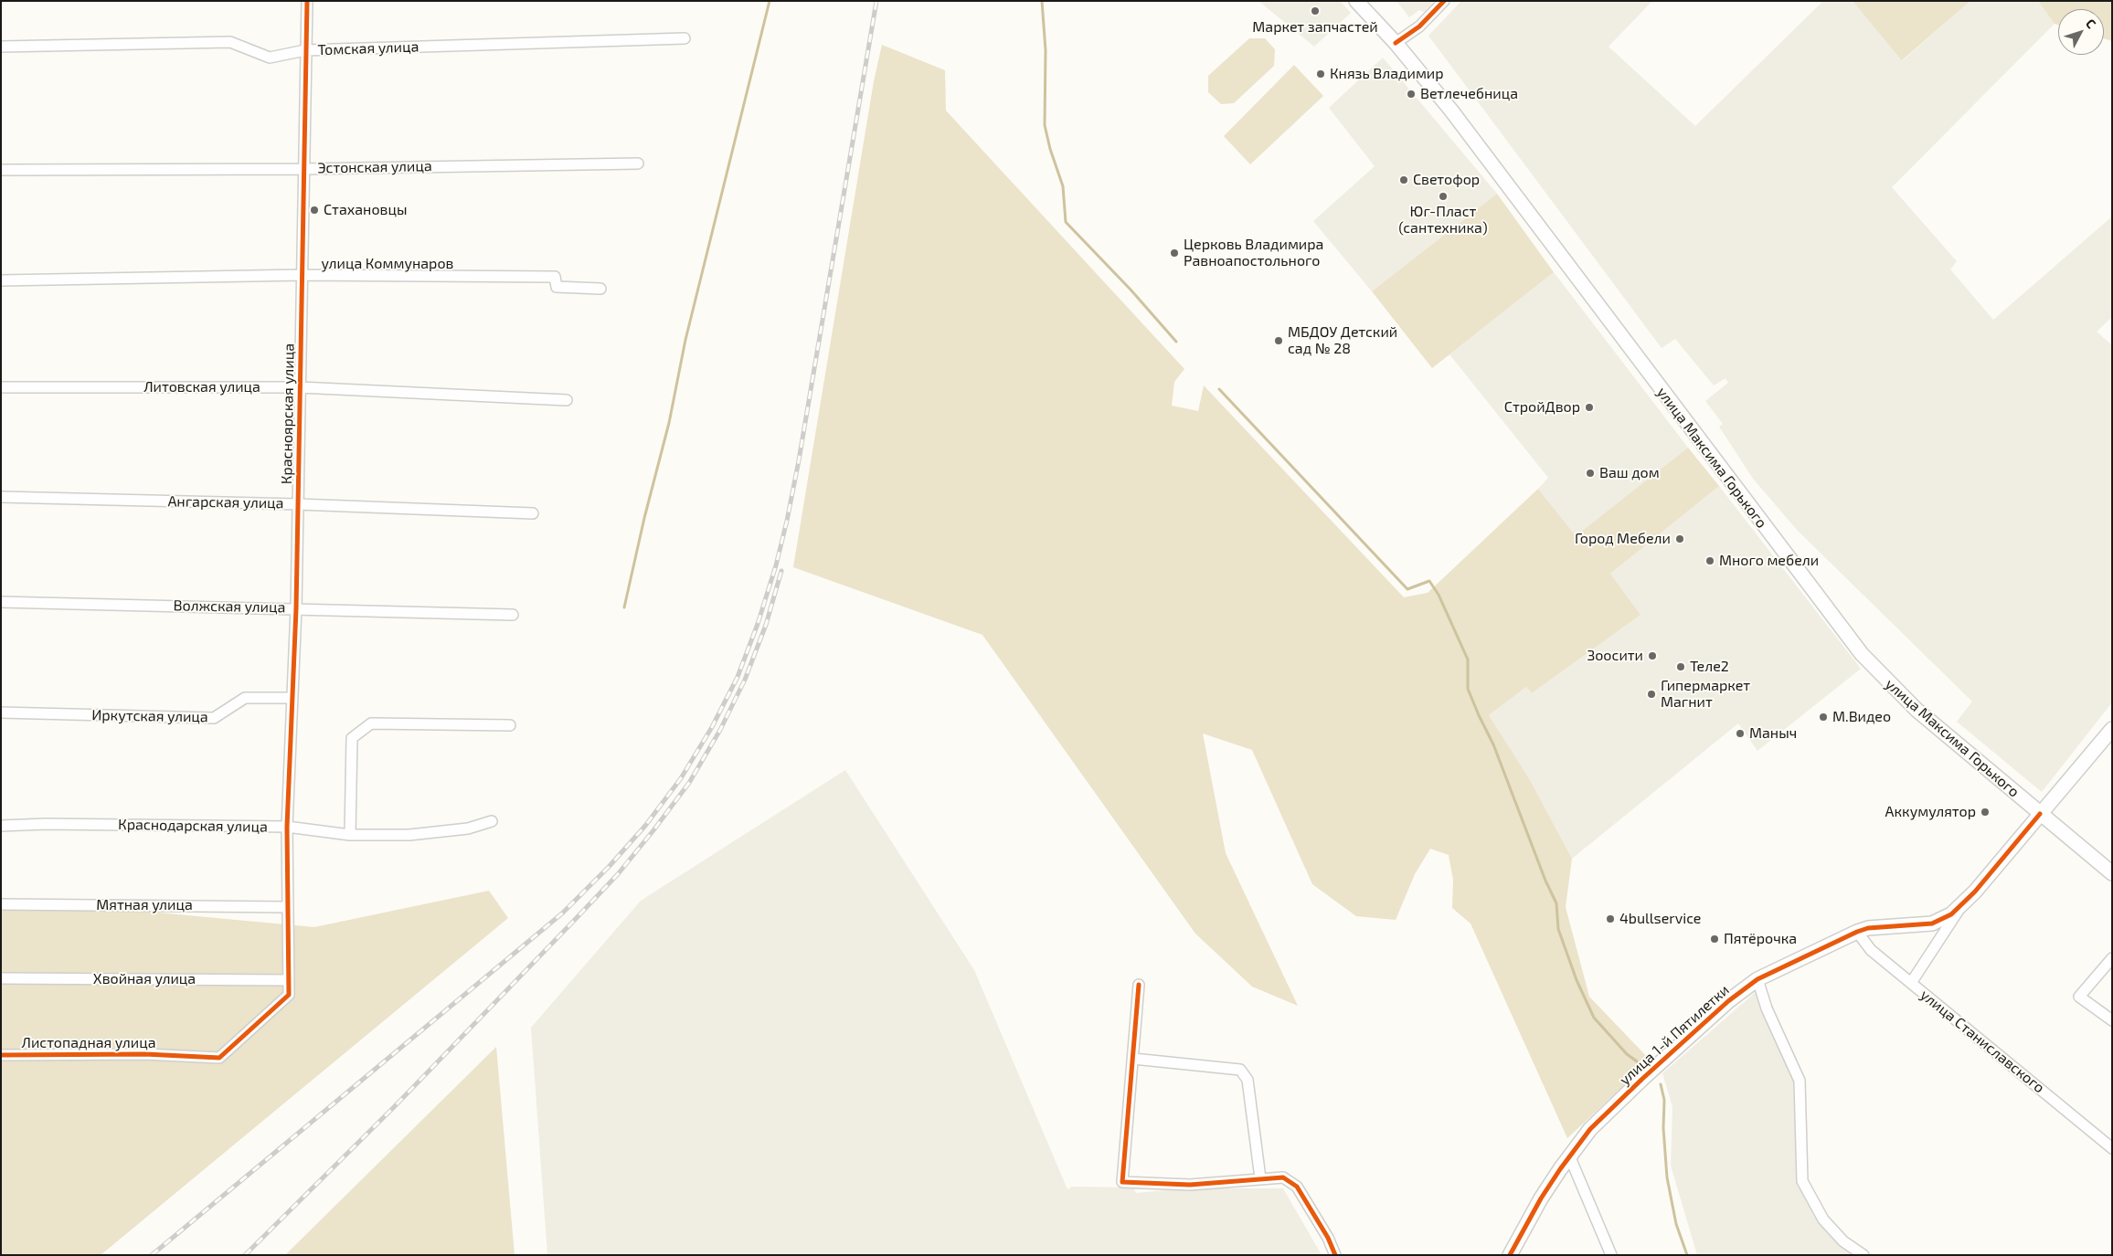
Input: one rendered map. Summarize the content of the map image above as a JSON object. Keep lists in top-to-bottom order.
{
  "streets": {
    "main road": ["улица Максима Горького", "улица 1-й Пятилетки"],
    "street": [
      "Томская улица",
      "Эстонская улица",
      "улица Коммунаров",
      "Литовская улица",
      "Красноярская улица",
      "Ангарская улица",
      "Волжская улица",
      "Иркутская улица",
      "Краснодарская улица",
      "Мятная улица",
      "Хвойная улица",
      "улица Станиславского",
      "Листопадная улица"
    ]
  },
  "crossings": [
    ["Томская улица", "Красноярская улица"],
    ["Эстонская улица", "Красноярская улица"],
    ["улица Коммунаров", "Красноярская улица"],
    ["Литовская улица", "Красноярская улица"],
    ["Красноярская улица", "Ангарская улица"],
    ["Красноярская улица", "Волжская улица"],
    ["Красноярская улица", "Иркутская улица"],
    ["Красноярская улица", "Краснодарская улица"],
    ["Красноярская улица", "Мятная улица"],
    ["Красноярская улица", "Хвойная улица"],
    ["Красноярская улица", "Листопадная улица"],
    ["улица Максима Горького", "улица 1-й Пятилетки"],
    ["улица 1-й Пятилетки", "улица Станиславского"]
  ],
  "places": [
    "Маркет запчастей",
    "Князь Владимир",
    "Ветлечебница",
    "Светофор",
    "Юг-Пласт (сантехника)",
    "Стахановцы",
    "Церковь Владимира Равноапостольного",
    "МБДОУ Детский сад № 28",
    "СтройДвор",
    "Ваш дом",
    "Город Мебели",
    "Много мебели",
    "Зоосити",
    "Теле2",
    "Гипермаркет Магнит",
    "М.Видео",
    "Маныч",
    "Аккумулятор",
    "4bullservice",
    "Пятёрочка"
  ],
  "north": "top right"
}
